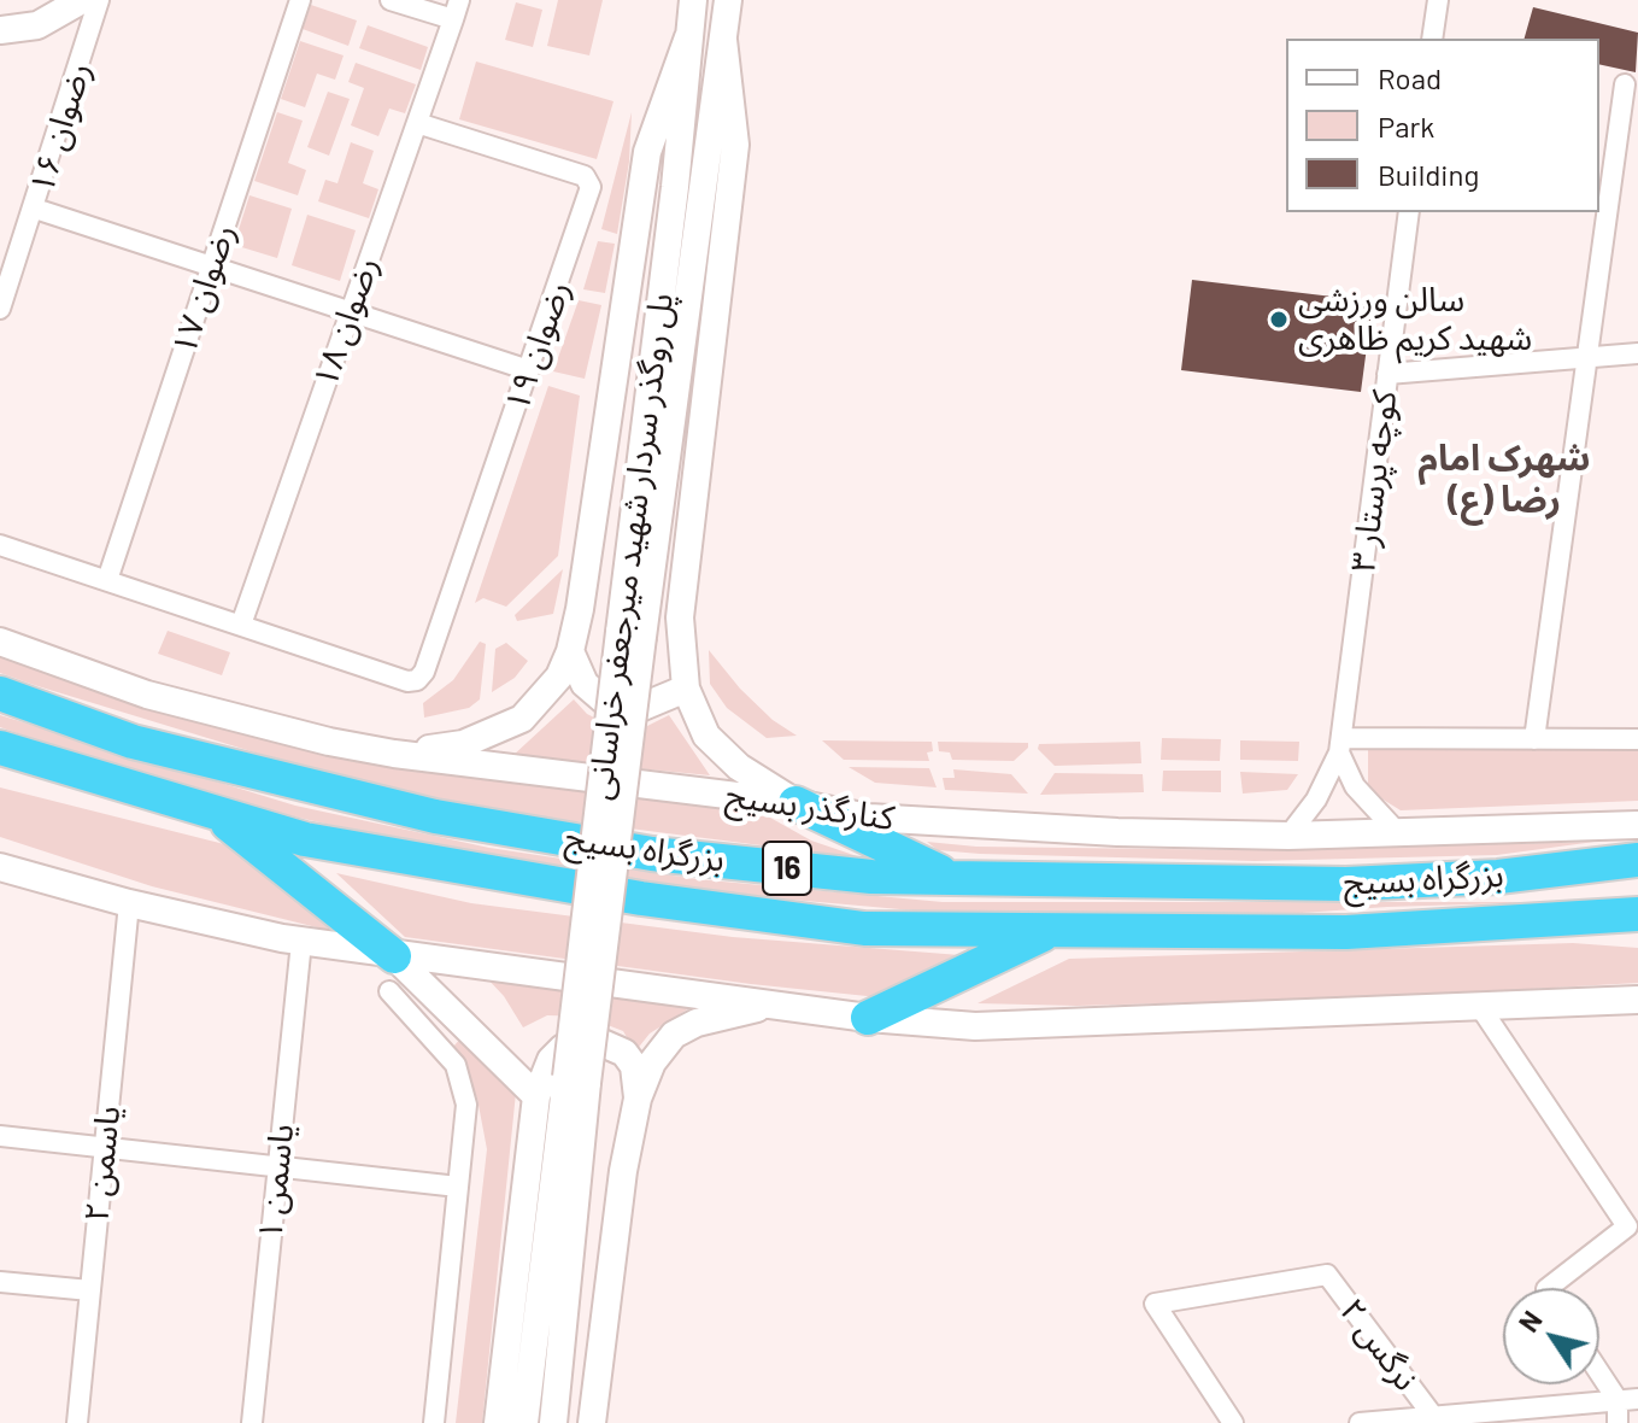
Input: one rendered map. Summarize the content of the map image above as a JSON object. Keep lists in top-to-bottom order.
{
  "streets": {
    "highway": ["بزرگراه بسیج", "16"],
    "main road": ["پل روگذر سردار شهید میرجعفر خراسانی", "کنارگذر بسیج"],
    "street": [
      "رضوان ۱۶",
      "رضوان ۱۷",
      "رضوان ۱۸",
      "رضوان ۱۹",
      "کوچه پرستار ۳",
      "یاسمن ۲",
      "یاسمن ۱",
      "نرگس ۲"
    ]
  },
  "crossings": [
    ["رضوان ۱۸", "رضوان ۱۹"],
    ["کوچه پرستار ۳", "کنارگذر بسیج"]
  ],
  "districts": ["شهرک امام رضا (ع)"],
  "places": ["سالن ورزشی شهید کریم ظاهری"],
  "legend": ["Road", "Park", "Building"],
  "north": "top left"
}
